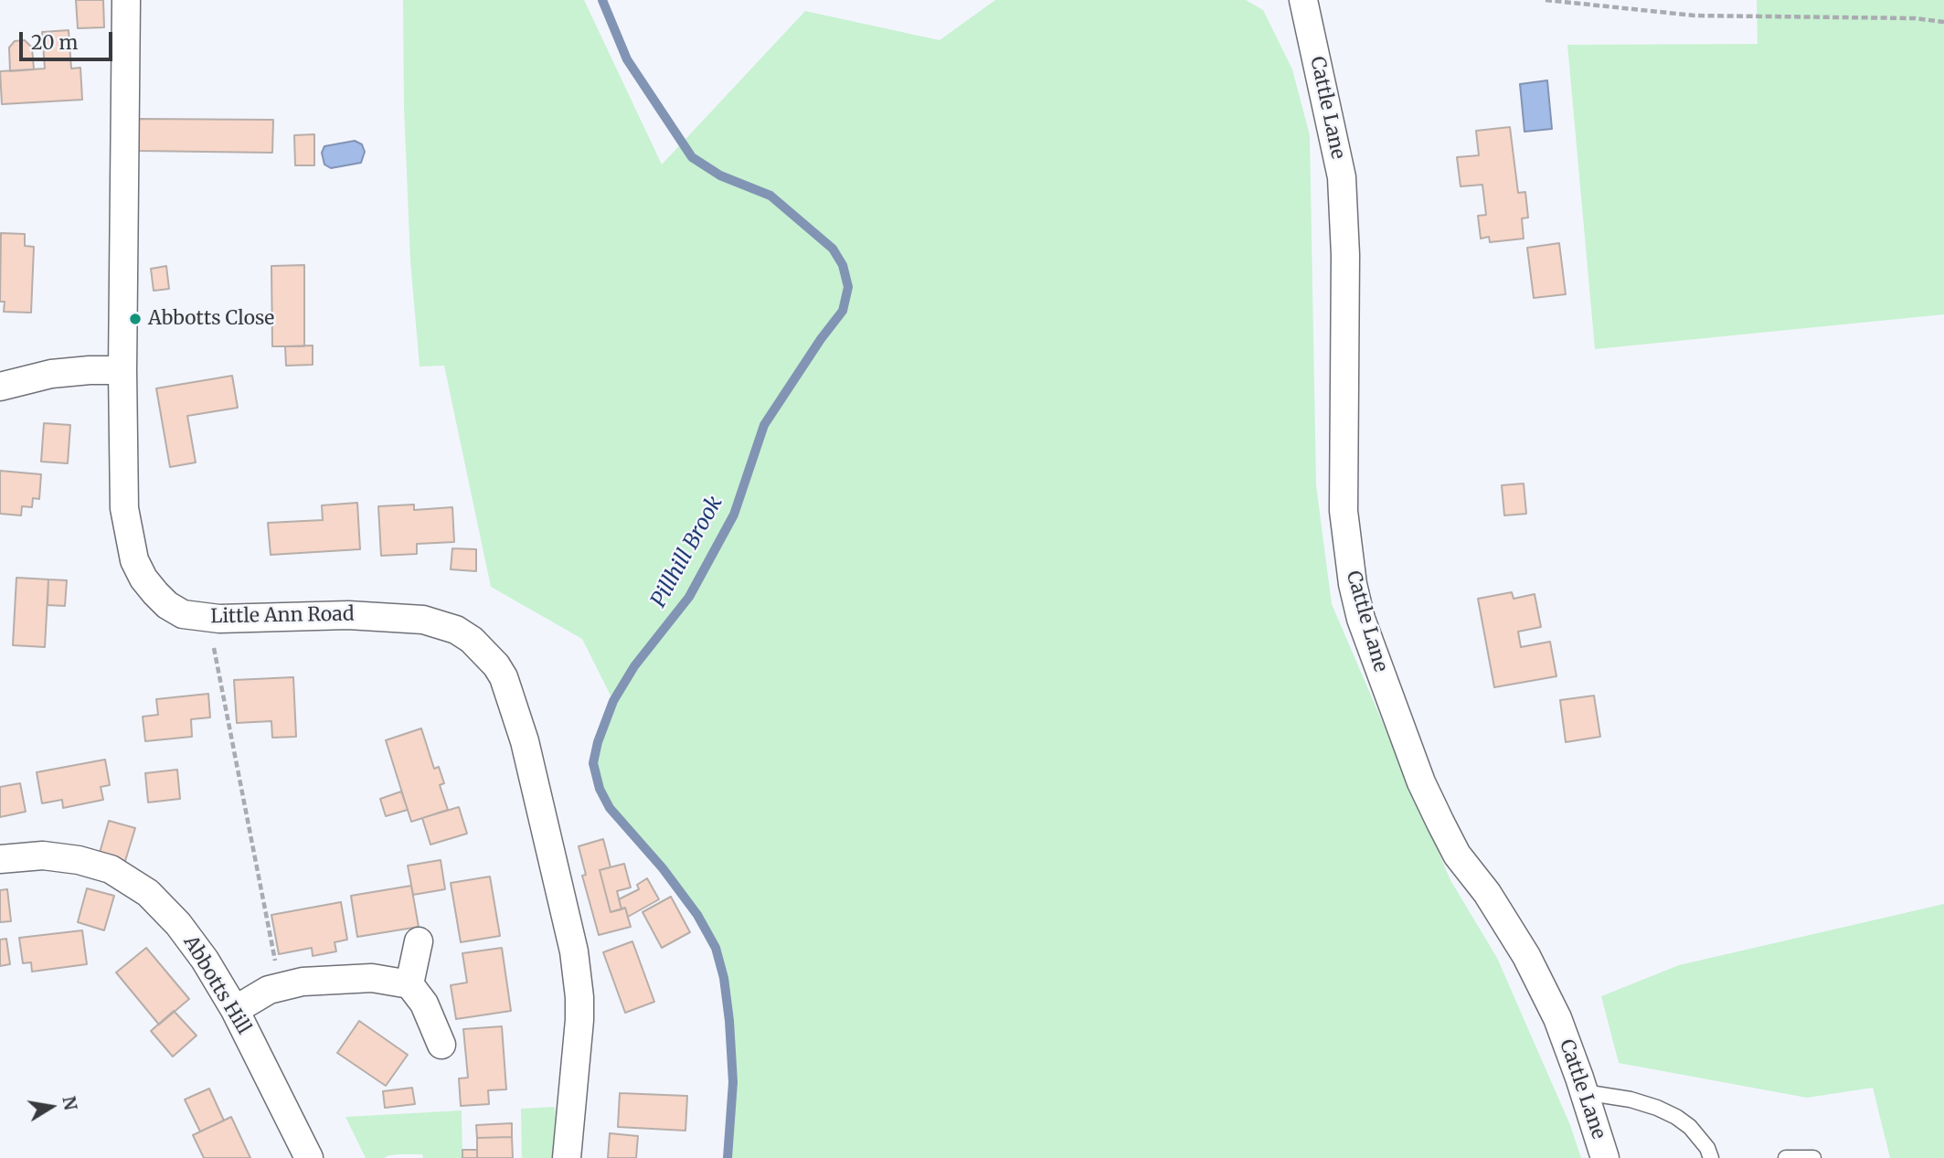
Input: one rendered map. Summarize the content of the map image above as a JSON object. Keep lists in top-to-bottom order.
{
  "streets": {
    "street": ["Cattle Lane", "Little Ann Road", "Abbotts Hill"]
  },
  "water": ["Pillhill Brook"],
  "places": ["Abbotts Close"],
  "scale_bar": "20 m",
  "north": "right"
}
